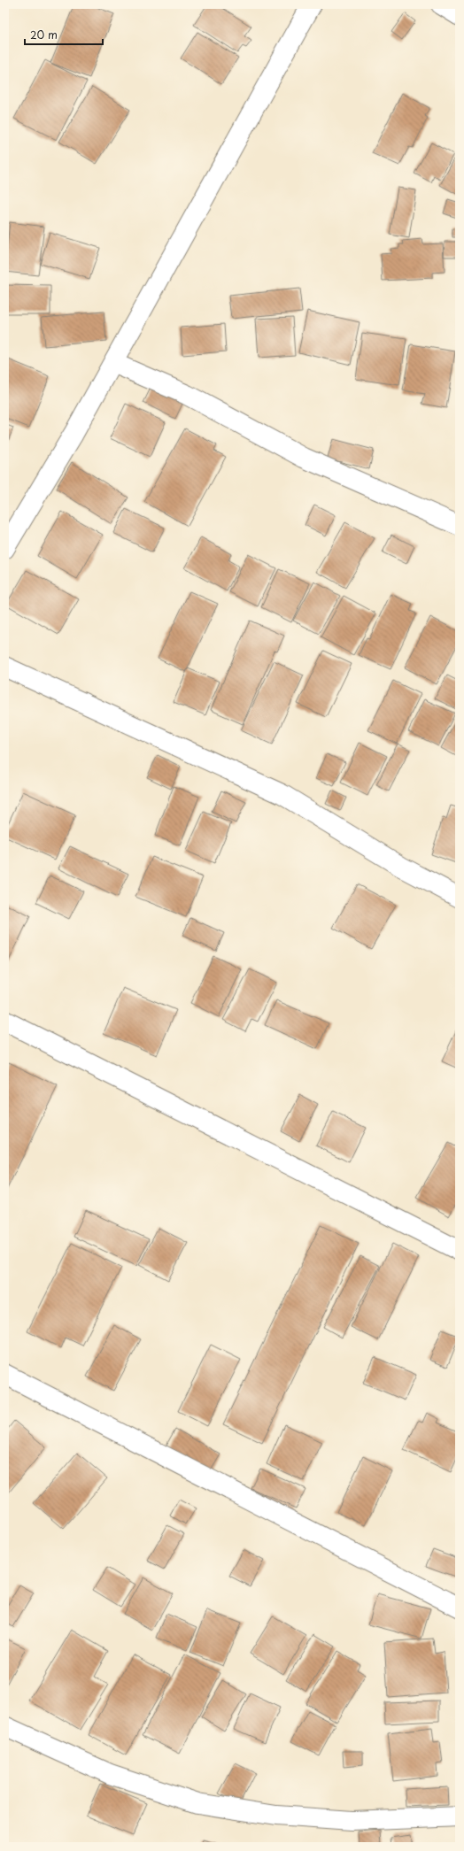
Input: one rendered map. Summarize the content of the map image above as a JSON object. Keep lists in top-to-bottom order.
{
  "scale_bar": "20 m"
}
